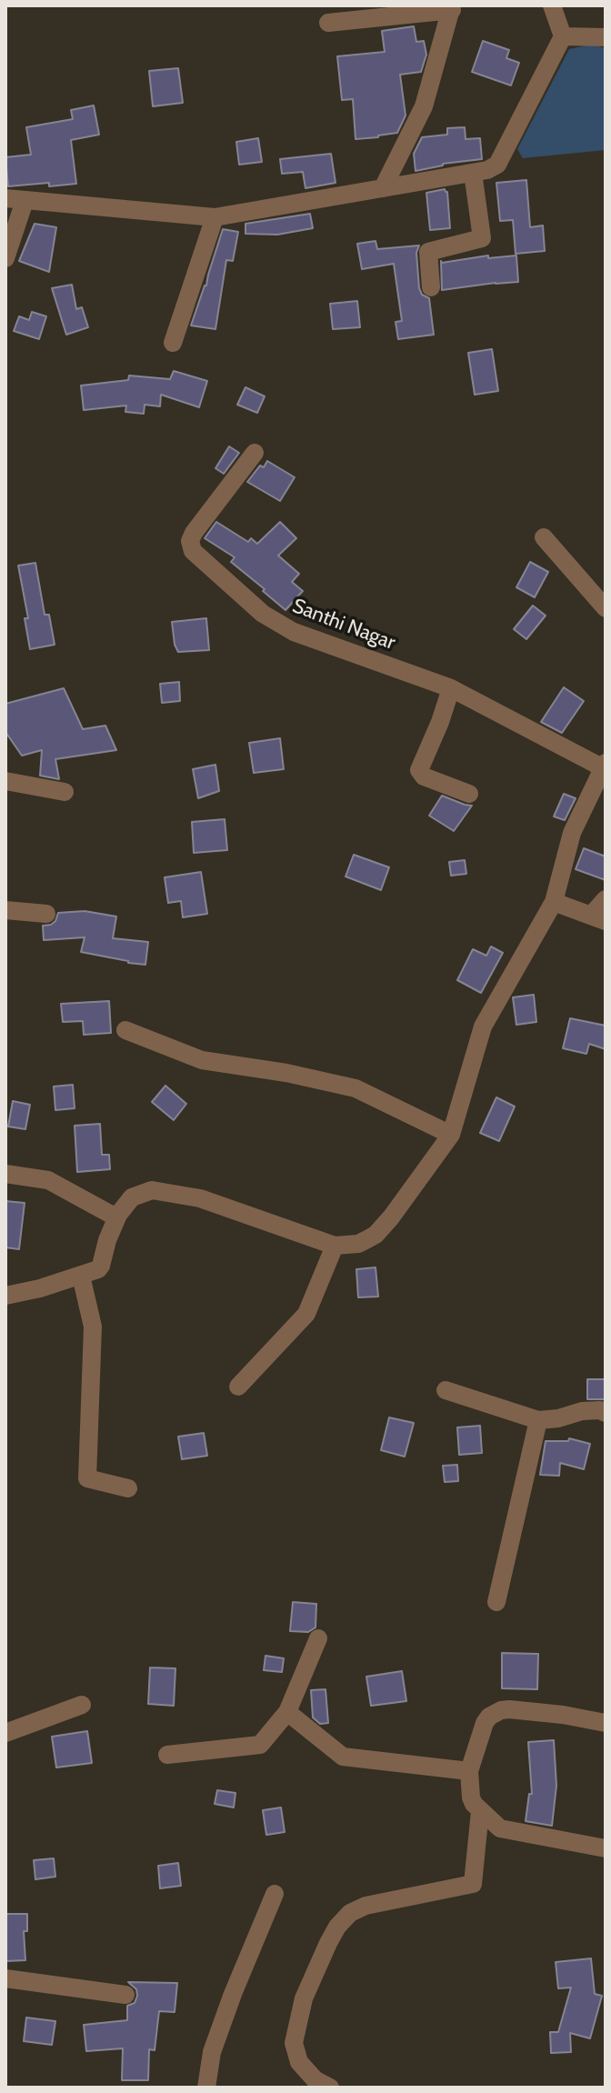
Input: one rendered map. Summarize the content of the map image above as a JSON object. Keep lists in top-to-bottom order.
{
  "streets": {
    "street": ["Santhi Nagar"]
  }
}
